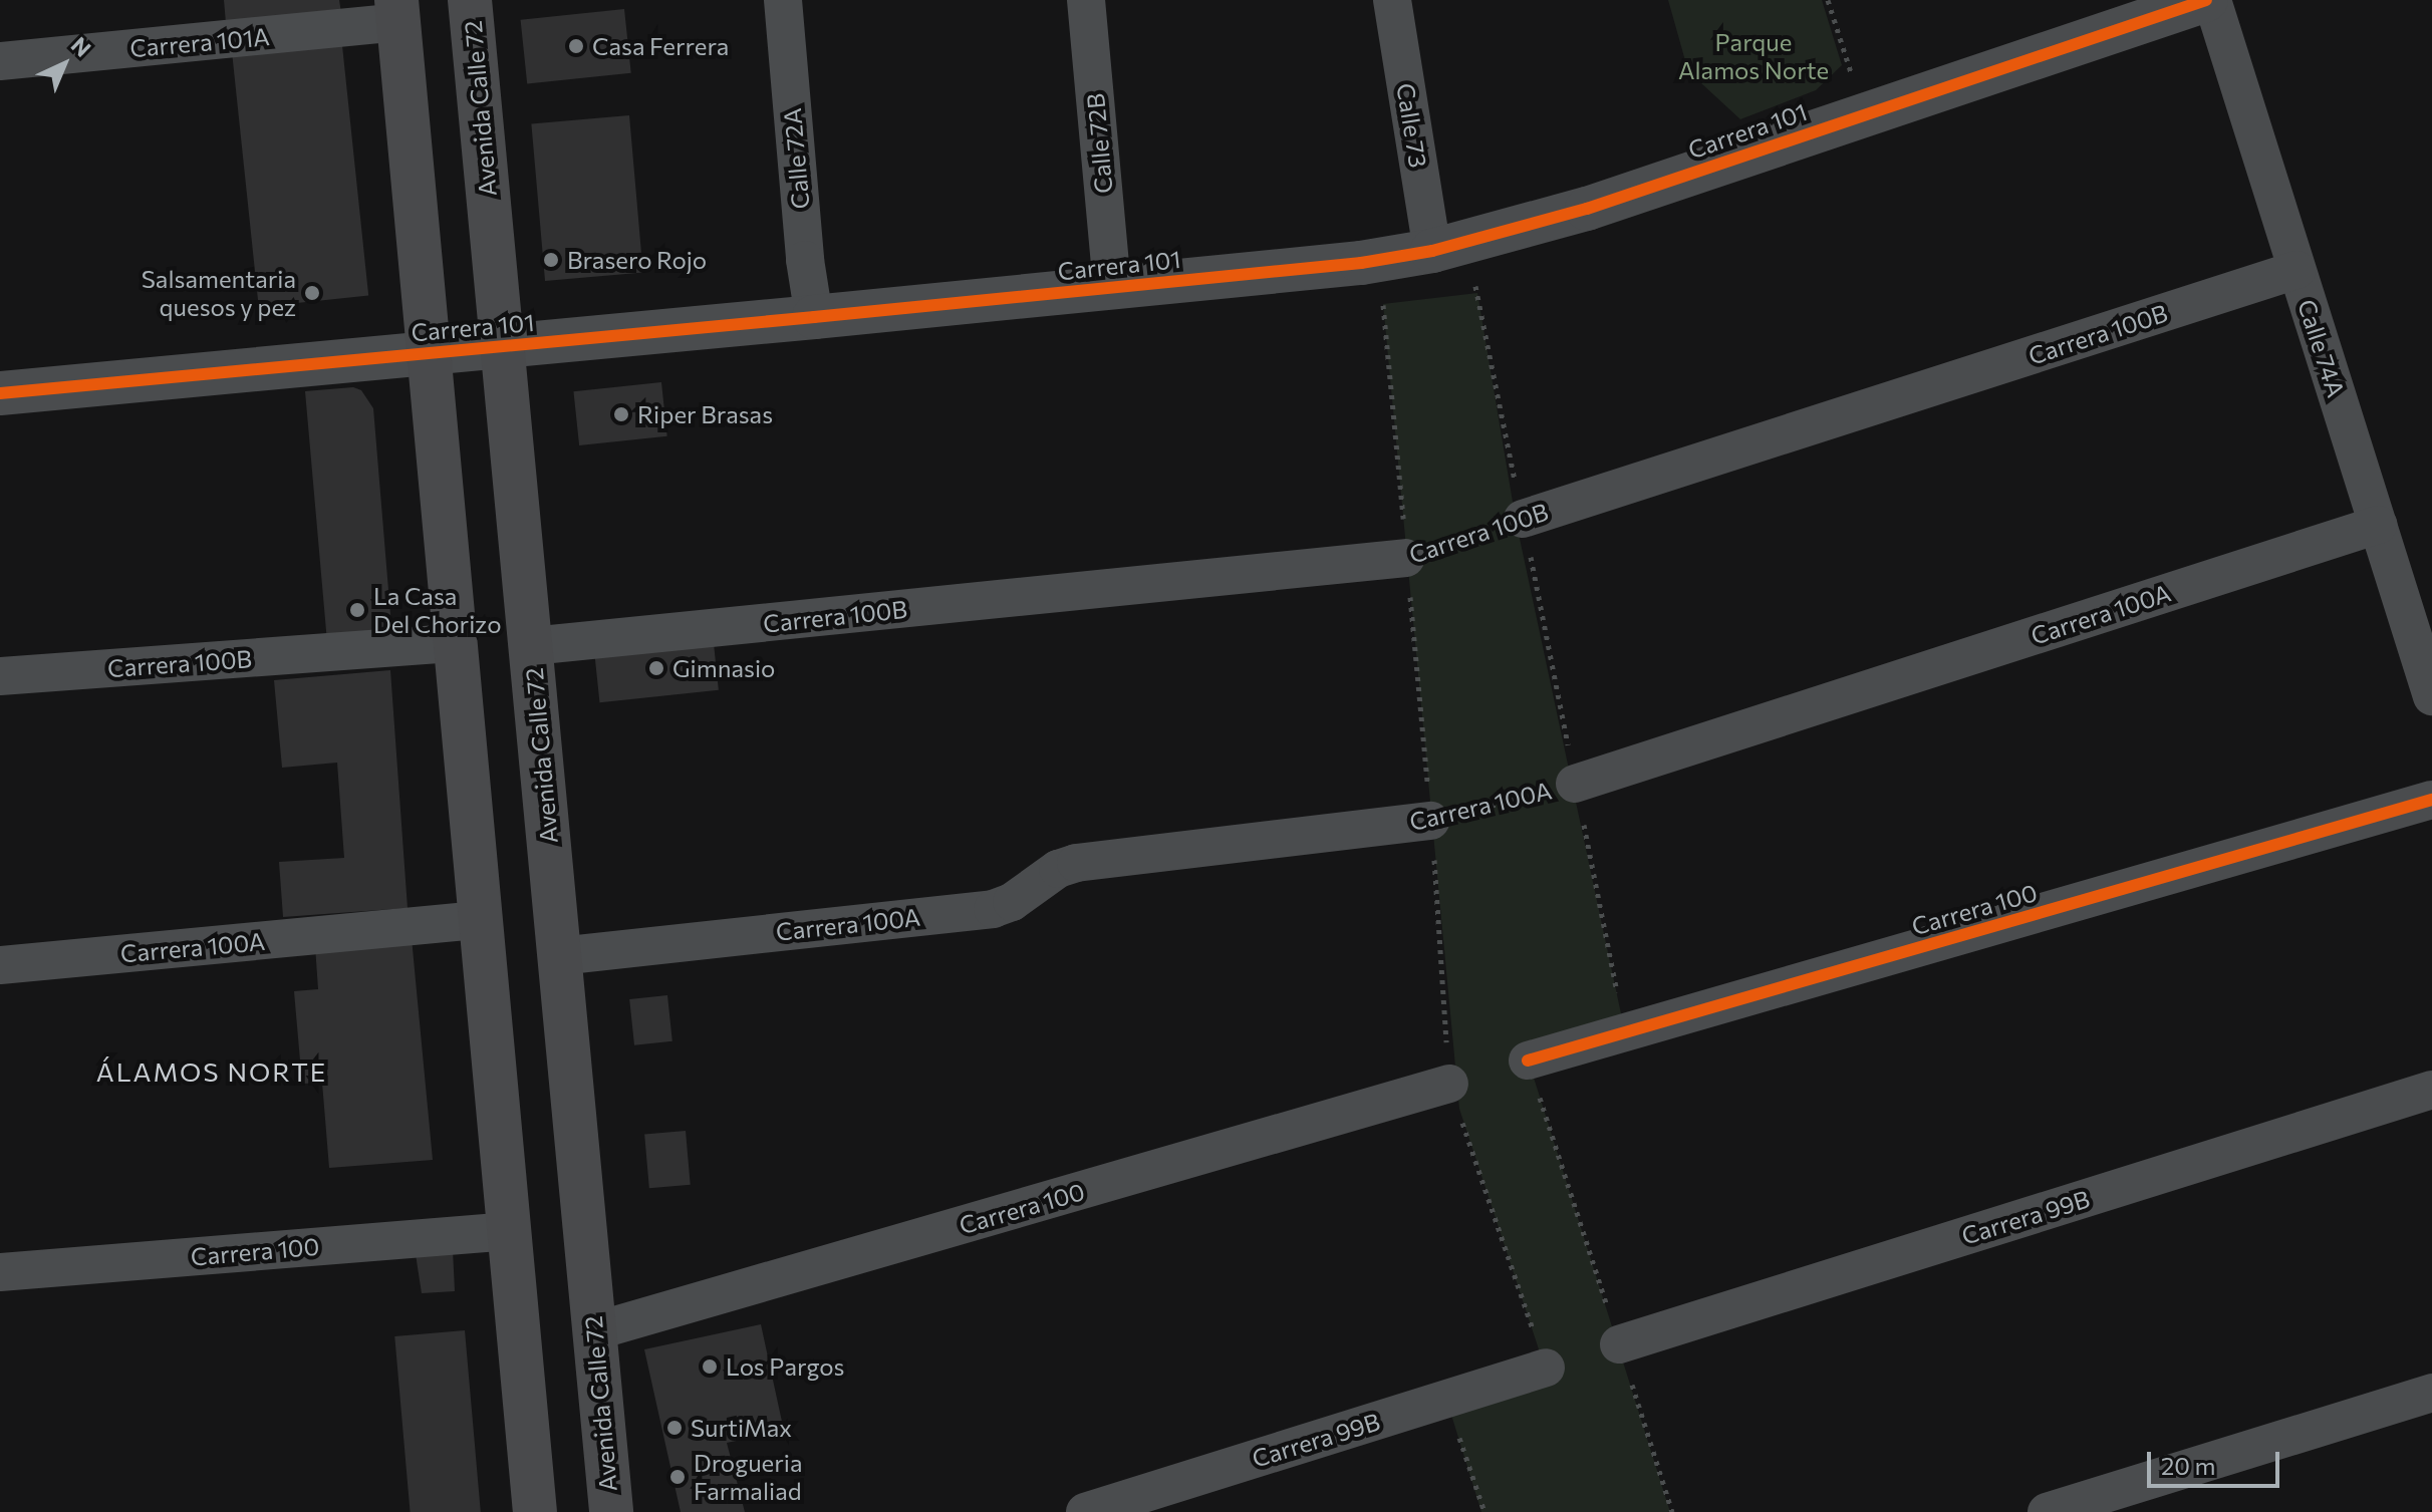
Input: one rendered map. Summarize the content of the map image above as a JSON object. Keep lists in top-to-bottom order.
{
  "streets": {
    "main road": ["Avenida Calle 72"],
    "street": [
      "Carrera 101A",
      "Calle 73",
      "Carrera 101",
      "Calle 72B",
      "Calle 72A",
      "Carrera 100B",
      "Calle 74A",
      "Carrera 100A",
      "Carrera 100",
      "Carrera 99B"
    ]
  },
  "crossings": [
    ["Avenida Calle 72", "Carrera 101"],
    ["Avenida Calle 72", "Carrera 100B"],
    ["Avenida Calle 72", "Carrera 100A"],
    ["Avenida Calle 72", "Carrera 100"],
    ["Calle 73", "Carrera 101"],
    ["Carrera 101", "Calle 72B"],
    ["Carrera 101", "Calle 72A"],
    ["Carrera 101", "Calle 74A"],
    ["Carrera 100B", "Calle 74A"],
    ["Calle 74A", "Carrera 100A"]
  ],
  "districts": ["ÁLAMOS NORTE"],
  "parks": ["Parque Alamos Norte"],
  "places": [
    "Casa Ferrera",
    "Brasero Rojo",
    "Salsamentaria quesos y pez",
    "Riper Brasas",
    "La Casa Del Chorizo",
    "Gimnasio",
    "Los Pargos",
    "SurtiMax",
    "Drogueria Farmaliad"
  ],
  "scale_bar": "20 m",
  "north": "top right"
}
